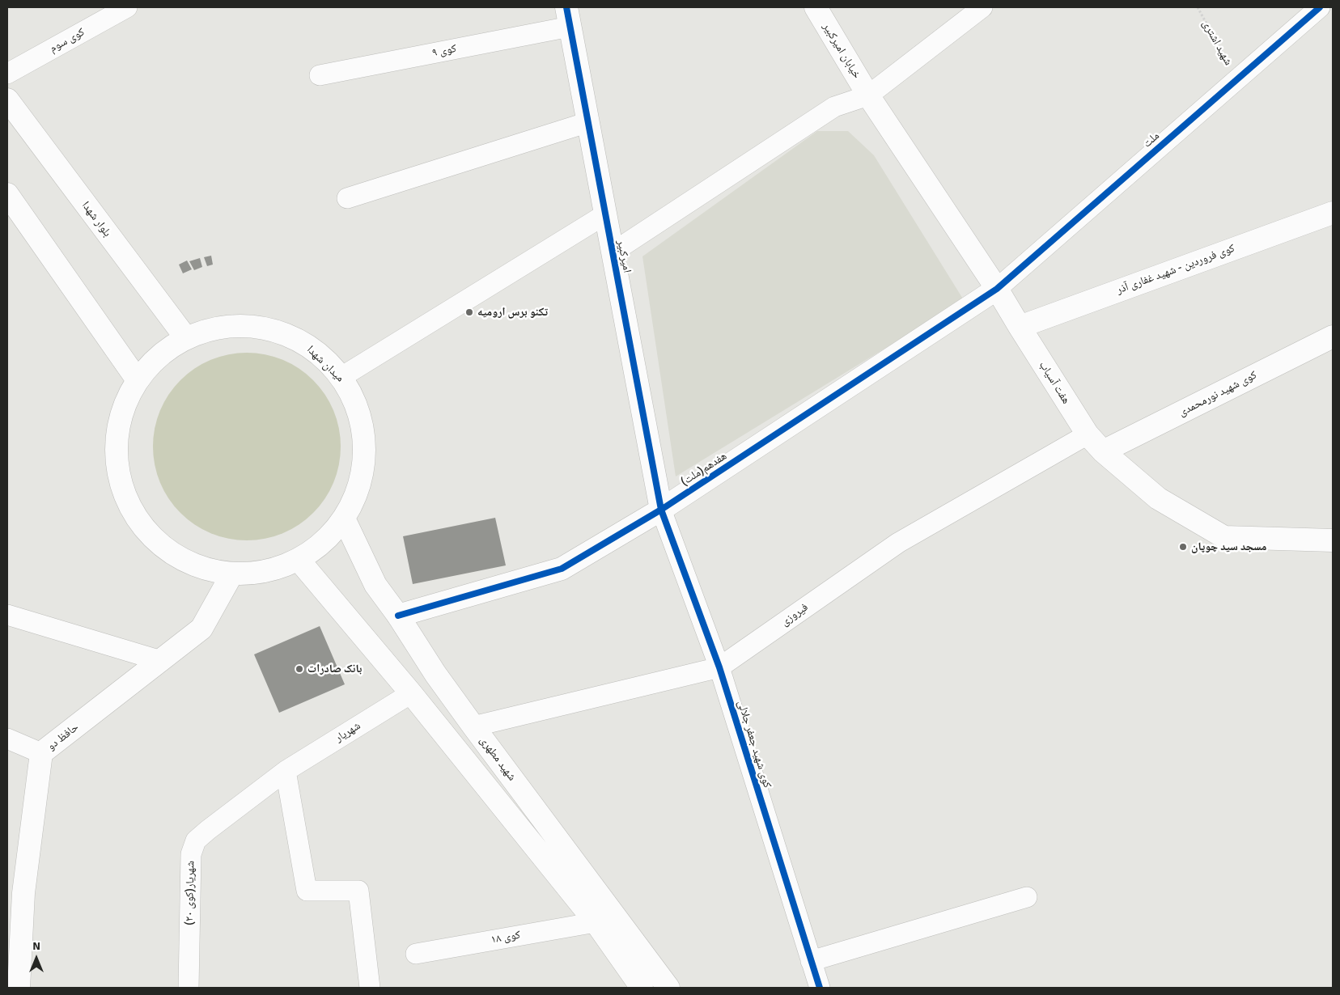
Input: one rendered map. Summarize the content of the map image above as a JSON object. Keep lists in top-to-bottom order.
{
  "streets": {
    "street": [
      "کوی سوم",
      "کوی ۹",
      "خیابان امیرکبیر",
      "ملت",
      "بلوار شهدا",
      "امیرکبیر",
      "کوی فروردین - شهید غفاری آذر",
      "میدان شهدا",
      "هفت آسیاب",
      "کوی شهید نورمحمدی",
      "هفدهم(ملت)",
      "فیروزی",
      "شهریار",
      "حافظ دو",
      "کوی شهید جعفر جلالی",
      "شهید مطهری",
      "شهریار(کوی ۲۰)",
      "کوی ۱۸"
    ],
    "path": ["شهید اشتری"]
  },
  "crossings": [
    ["شهید اشتری", "ملت"],
    ["کوی ۹", "امیرکبیر"],
    ["خیابان امیرکبیر", "هفت آسیاب"],
    ["ملت", "هفت آسیاب"],
    ["ملت", "هفدهم(ملت)"],
    ["بلوار شهدا", "میدان شهدا"],
    ["امیرکبیر", "هفدهم(ملت)"],
    ["امیرکبیر", "کوی شهید جعفر جلالی"],
    ["کوی فروردین - شهید غفاری آذر", "هفت آسیاب"],
    ["میدان شهدا", "حافظ دو"],
    ["میدان شهدا", "شهید مطهری"],
    ["هفت آسیاب", "کوی شهید نورمحمدی"],
    ["هفت آسیاب", "هفدهم(ملت)"],
    ["هفت آسیاب", "فیروزی"],
    ["هفدهم(ملت)", "کوی شهید جعفر جلالی"],
    ["هفدهم(ملت)", "شهید مطهری"],
    ["فیروزی", "کوی شهید جعفر جلالی"],
    ["فیروزی", "شهید مطهری"],
    ["شهریار", "شهریار(کوی ۲۰)"]
  ],
  "places": ["تکنو برس ارومیه", "مسجد سید چوپان", "بانک صادرات"],
  "north": "top"
}
